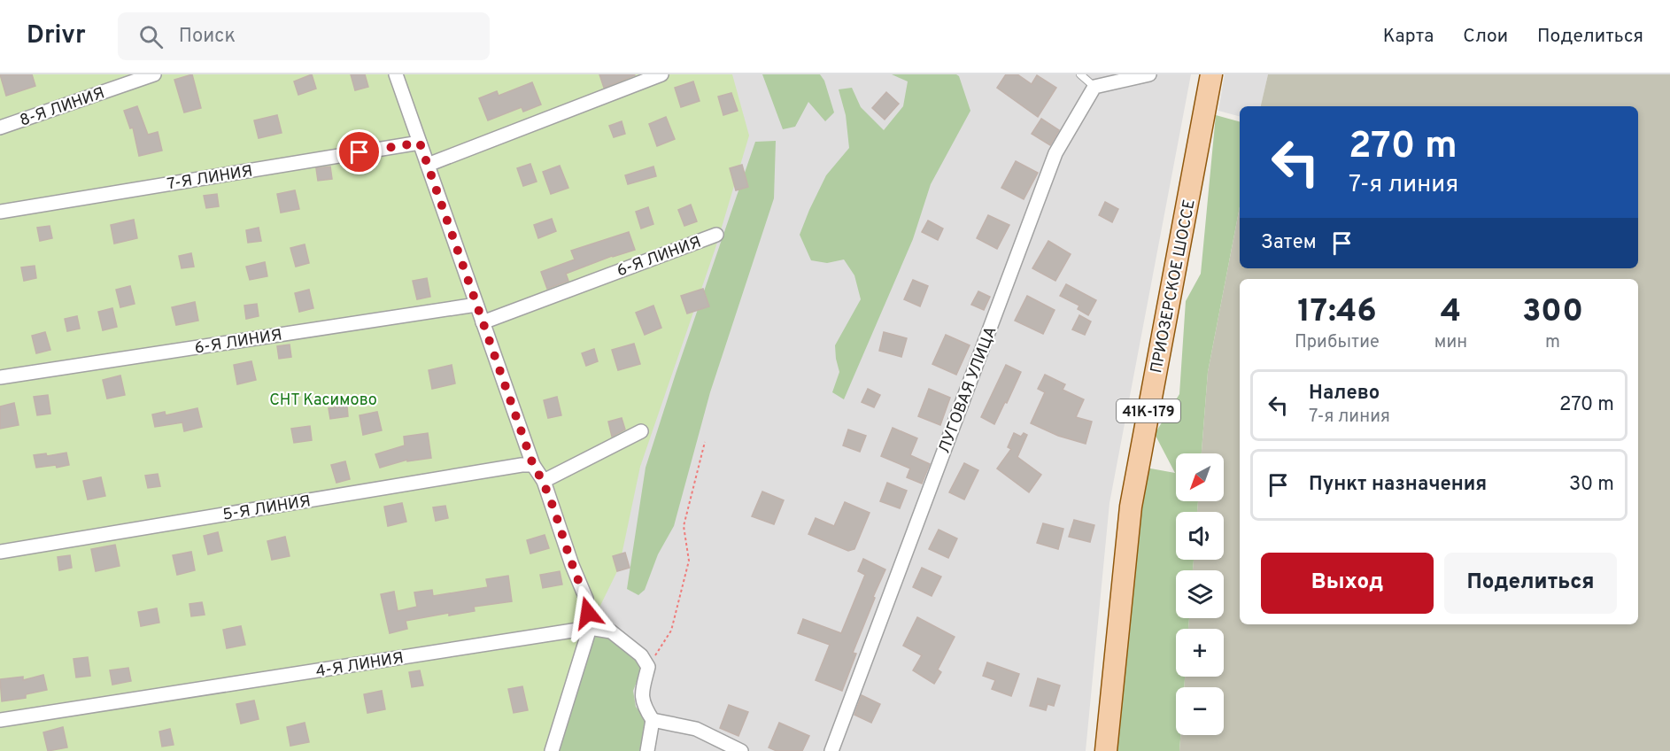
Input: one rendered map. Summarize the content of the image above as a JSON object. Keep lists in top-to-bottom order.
{
  "streets": {
    "main road": ["ПРИОЗЕРСКОЕ ШОССЕ", "41К-179"],
    "street": [
      "8-Я ЛИНИЯ",
      "7-Я ЛИНИЯ",
      "6-Я ЛИНИЯ",
      "ЛУГОВАЯ УЛИЦА",
      "5-Я ЛИНИЯ",
      "4-Я ЛИНИЯ"
    ]
  },
  "parks": ["СНТ Касимово"],
  "north": "bottom left",
  "page": {
    "header": "Drivr",
    "search": "Поиск",
    "nav": ["Карта", "Слои", "Поделиться"],
    "turn": ["270 m", "7-я линия"],
    "then": "Затем",
    "eta": [
      "17:46",
      "Прибытие",
      "4",
      "мин",
      "300",
      "m"
    ],
    "list": [
      {
        "name": "Налево",
        "note": "7-я линия",
        "value": "270 m"
      },
      {
        "name": "Пункт назначения",
        "value": "30 m"
      }
    ],
    "map_buttons": ["+", "−"],
    "buttons": ["Выход", "Поделиться"]
  }
}
